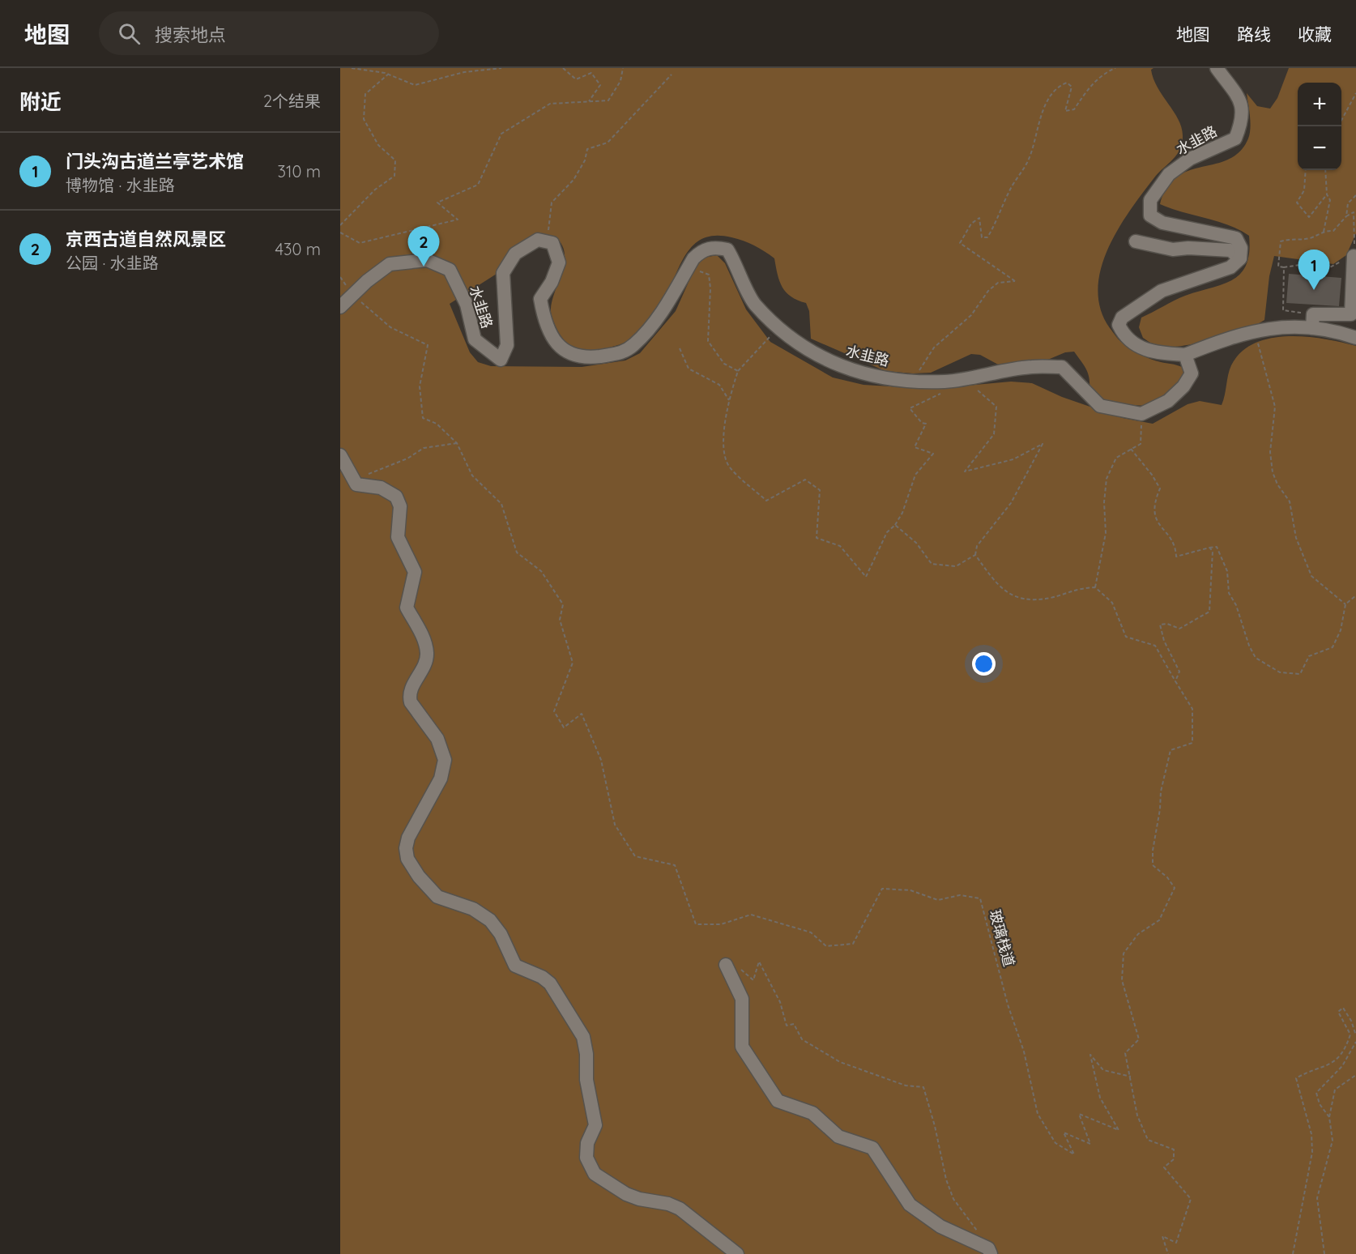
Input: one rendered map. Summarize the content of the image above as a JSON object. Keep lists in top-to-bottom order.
{
  "streets": {
    "street": ["水韭路"],
    "path": ["玻璃栈道"]
  },
  "page": {
    "header": "地图",
    "search": "搜索地点",
    "nav": ["地图", "路线", "收藏"],
    "heading": ["附近", "2个结果"],
    "map_buttons": ["+", "−"],
    "list": [
      {
        "mark": "1",
        "name": "门头沟古道兰亭艺术馆",
        "note": "博物馆 · 水韭路",
        "value": "310 m"
      },
      {
        "mark": "2",
        "name": "京西古道自然风景区",
        "note": "公园 · 水韭路",
        "value": "430 m"
      }
    ],
    "pins": ["2", "1"]
  }
}
